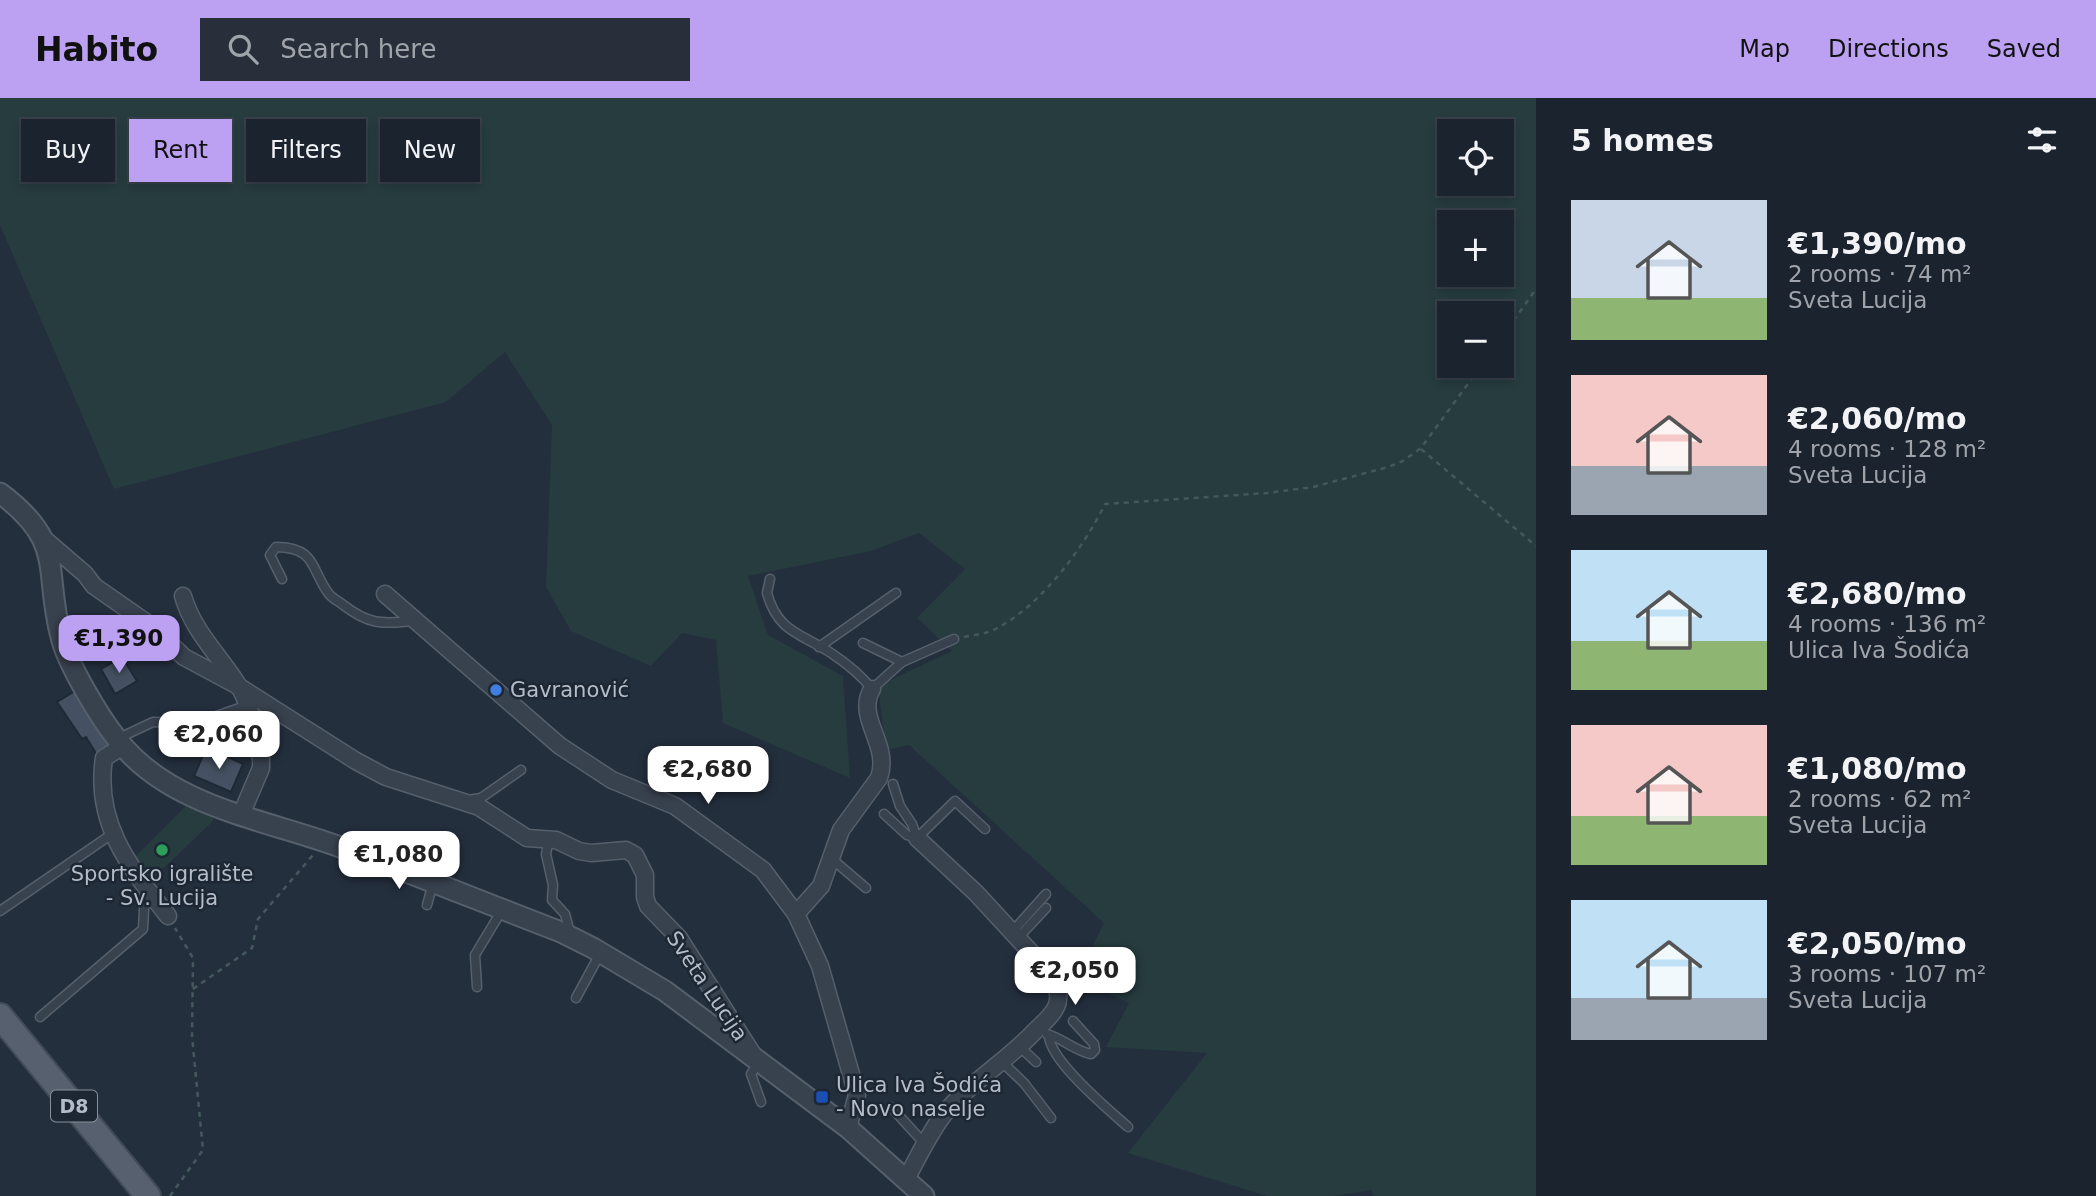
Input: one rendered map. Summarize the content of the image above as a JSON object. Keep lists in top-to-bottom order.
{
  "streets": {
    "main road": ["D8"],
    "street": ["Sveta Lucija"]
  },
  "places": {
    "other": ["Gavranović", "Sportsko igralište - Sv. Lucija"],
    "transit": ["Ulica Iva Šodića - Novo naselje"]
  },
  "page": {
    "header": "Habito",
    "search": "Search here",
    "nav": ["Map", "Directions", "Saved"],
    "heading": "5 homes",
    "map_buttons": ["+", "−"],
    "chip": [
      "Buy",
      "Rent",
      "Filters",
      "New"
    ],
    "list": [
      {
        "name": "€1,390/mo",
        "note": "2 rooms · 74 m² · Sveta Lucija"
      },
      {
        "name": "€2,060/mo",
        "note": "4 rooms · 128 m² · Sveta Lucija"
      },
      {
        "name": "€2,680/mo",
        "note": "4 rooms · 136 m² · Ulica Iva Šodića"
      },
      {
        "name": "€1,080/mo",
        "note": "2 rooms · 62 m² · Sveta Lucija"
      },
      {
        "name": "€2,050/mo",
        "note": "3 rooms · 107 m² · Sveta Lucija"
      }
    ],
    "price": [
      "€1,390",
      "€2,060",
      "€2,680",
      "€1,080",
      "€2,050"
    ]
  }
}
